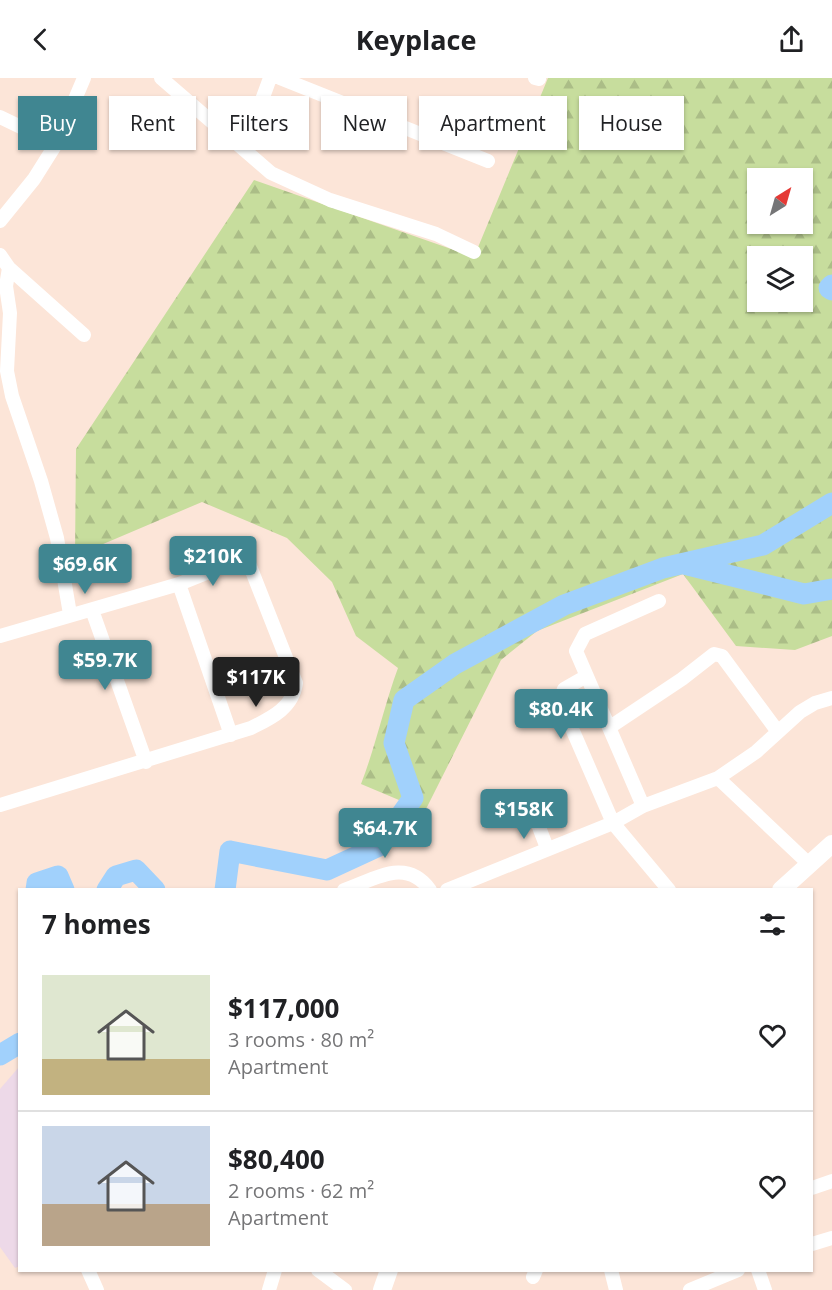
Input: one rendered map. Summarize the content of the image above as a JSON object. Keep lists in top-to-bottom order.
{
  "north": "top right",
  "page": {
    "header": "Keyplace",
    "chip": [
      "Buy",
      "Rent",
      "Filters",
      "New",
      "Apartment",
      "House"
    ],
    "price": [
      "$210K",
      "$69.6K",
      "$59.7K",
      "$117K",
      "$80.4K",
      "$158K",
      "$64.7K"
    ],
    "heading": "7 homes",
    "list": [
      {
        "name": "$117,000",
        "note": "3 rooms · 80 m² · Apartment"
      },
      {
        "name": "$80,400",
        "note": "2 rooms · 62 m² · Apartment"
      }
    ]
  }
}
